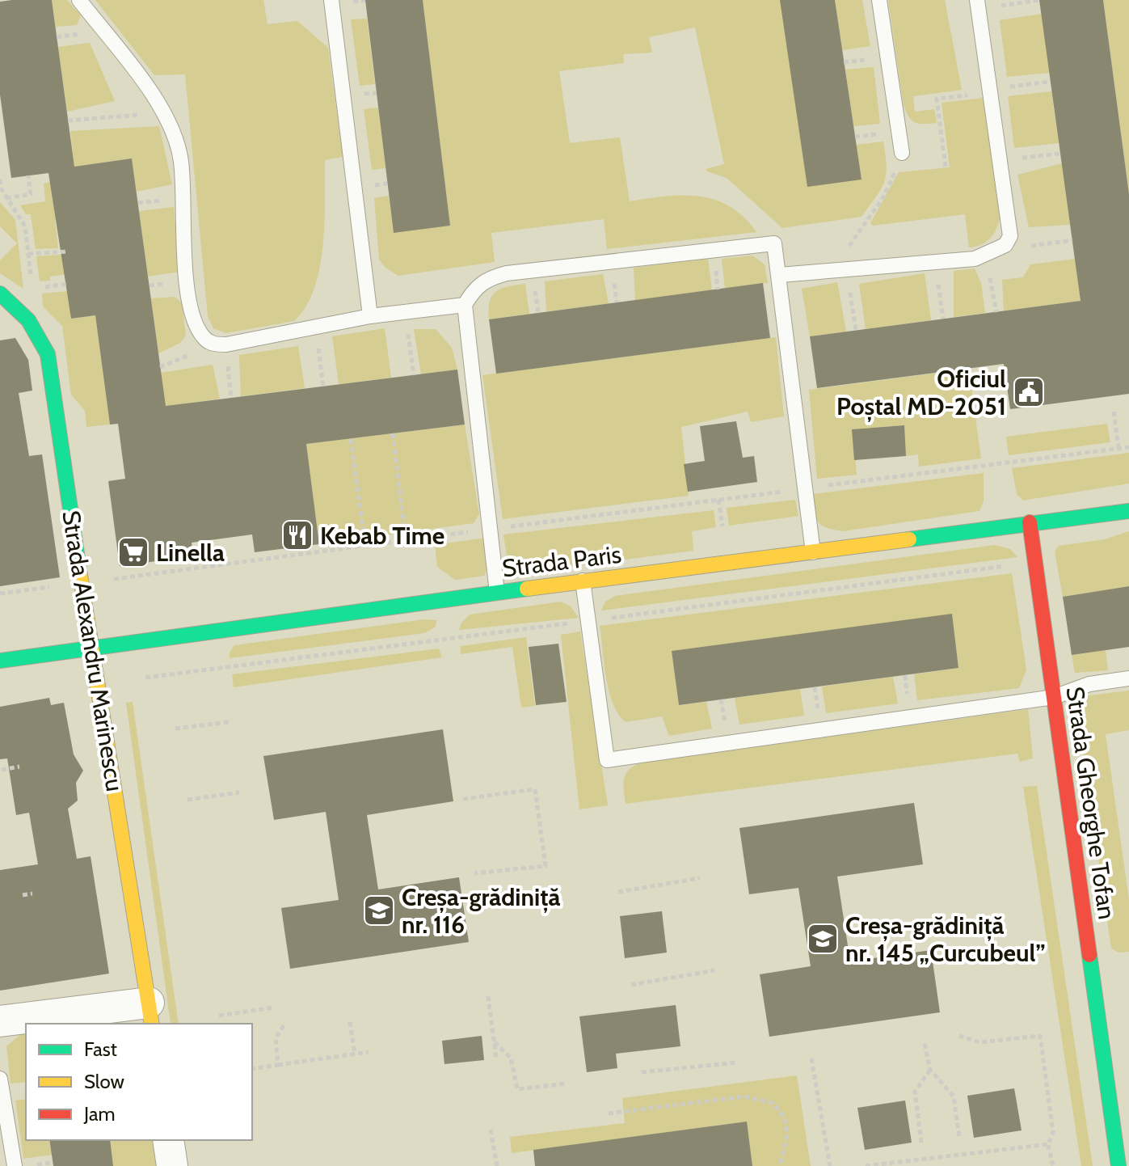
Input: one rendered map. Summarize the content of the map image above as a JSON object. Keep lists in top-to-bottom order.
{
  "streets": {
    "street": ["Strada Paris", "Strada Alexandru Marinescu", "Strada Gheorghe Tofan"]
  },
  "crossings": [
    ["Strada Paris", "Strada Alexandru Marinescu"],
    ["Strada Paris", "Strada Gheorghe Tofan"]
  ],
  "places": {
    "public building": ["Oficiul Poștal MD-2051"],
    "restaurant": ["Kebab Time"],
    "supermarket": ["Linella"],
    "school or university": ["Creșa-grădiniță nr. 116", "Creșa-grădiniță nr. 145 „Curcubeul”"]
  },
  "legend": ["Fast", "Slow", "Jam"]
}
